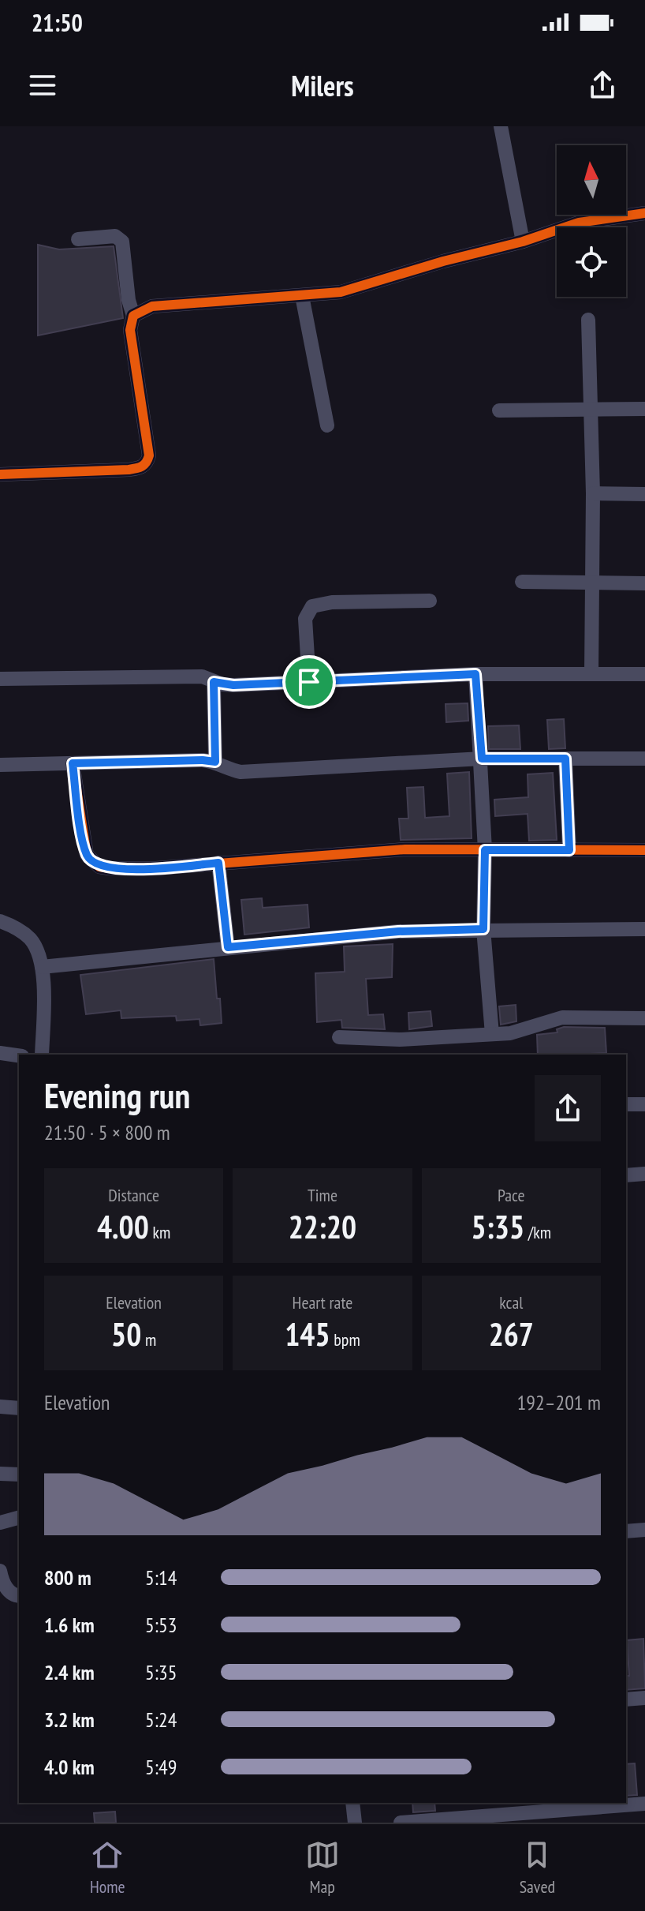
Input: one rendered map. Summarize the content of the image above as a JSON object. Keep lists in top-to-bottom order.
{
  "north": "top",
  "page": {
    "status": "21:50",
    "header": "Milers",
    "heading": ["Evening run", "21:50 · 5 × 800 m"],
    "stats": [
      ["Distance", "4.00 km"],
      ["Time", "22:20"],
      ["Pace", "5:35 /km"],
      ["Elevation", "50 m"],
      ["Heart rate", "145 bpm"],
      ["kcal", "267"]
    ],
    "chart": ["Elevation", "192–201 m"],
    "list": [
      {
        "name": "800 m",
        "note": "5:14"
      },
      {
        "name": "1.6 km",
        "note": "5:53"
      },
      {
        "name": "2.4 km",
        "note": "5:35"
      },
      {
        "name": "3.2 km",
        "note": "5:24"
      },
      {
        "name": "4.0 km",
        "note": "5:49"
      }
    ],
    "tabs": ["Home", "Map", "Saved"]
  }
}
